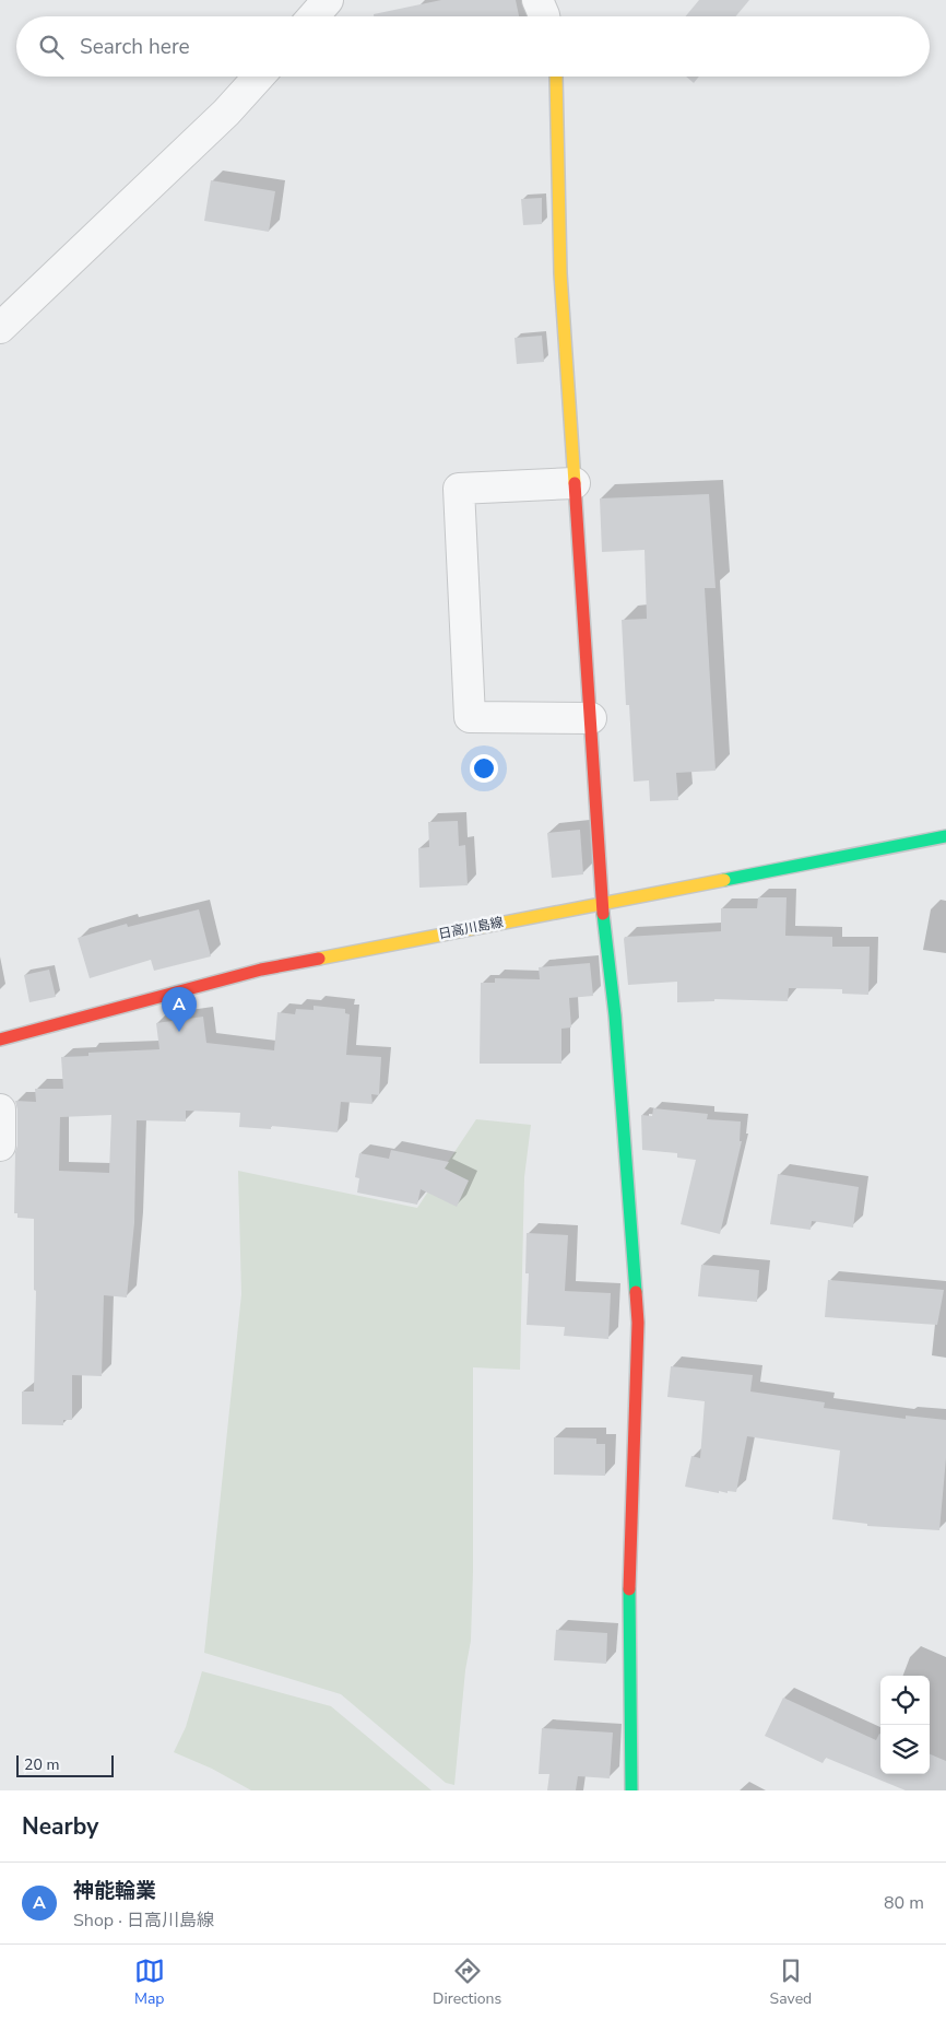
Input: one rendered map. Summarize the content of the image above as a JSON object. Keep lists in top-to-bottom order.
{
  "streets": {
    "street": ["日高川島線"]
  },
  "scale_bar": "20 m",
  "page": {
    "search": "Search here",
    "pins": "A",
    "scale": "20 m",
    "heading": "Nearby",
    "list": [
      {
        "mark": "A",
        "name": "神能輪業",
        "note": "Shop · 日高川島線",
        "value": "80 m"
      }
    ],
    "nav": ["Map", "Directions", "Saved"]
  }
}
